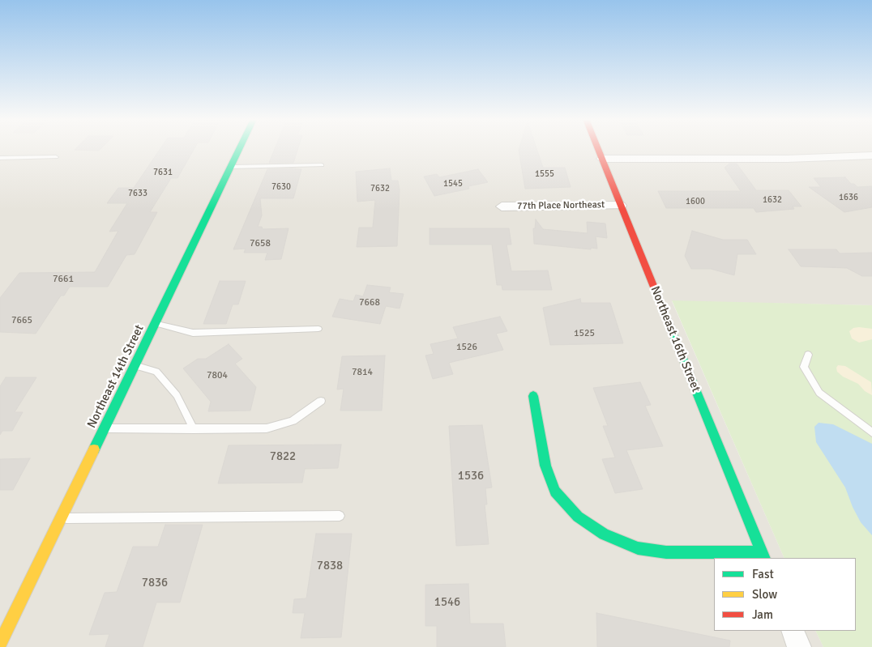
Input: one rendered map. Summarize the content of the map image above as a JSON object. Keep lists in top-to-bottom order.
{
  "streets": {
    "street": ["77th Place Northeast", "Northeast 16th Street", "Northeast 14th Street"]
  },
  "crossings": [
    ["77th Place Northeast", "Northeast 16th Street"]
  ],
  "house_numbers": [
    "7631",
    "1555",
    "1545",
    "7630",
    "7632",
    "7633",
    "1636",
    "1632",
    "1600",
    "7658",
    "7661",
    "7668",
    "7665",
    "1525",
    "1526",
    "7814",
    "7804",
    "7822",
    "1536",
    "7838",
    "7836",
    "1546"
  ],
  "legend": ["Fast", "Slow", "Jam"]
}
